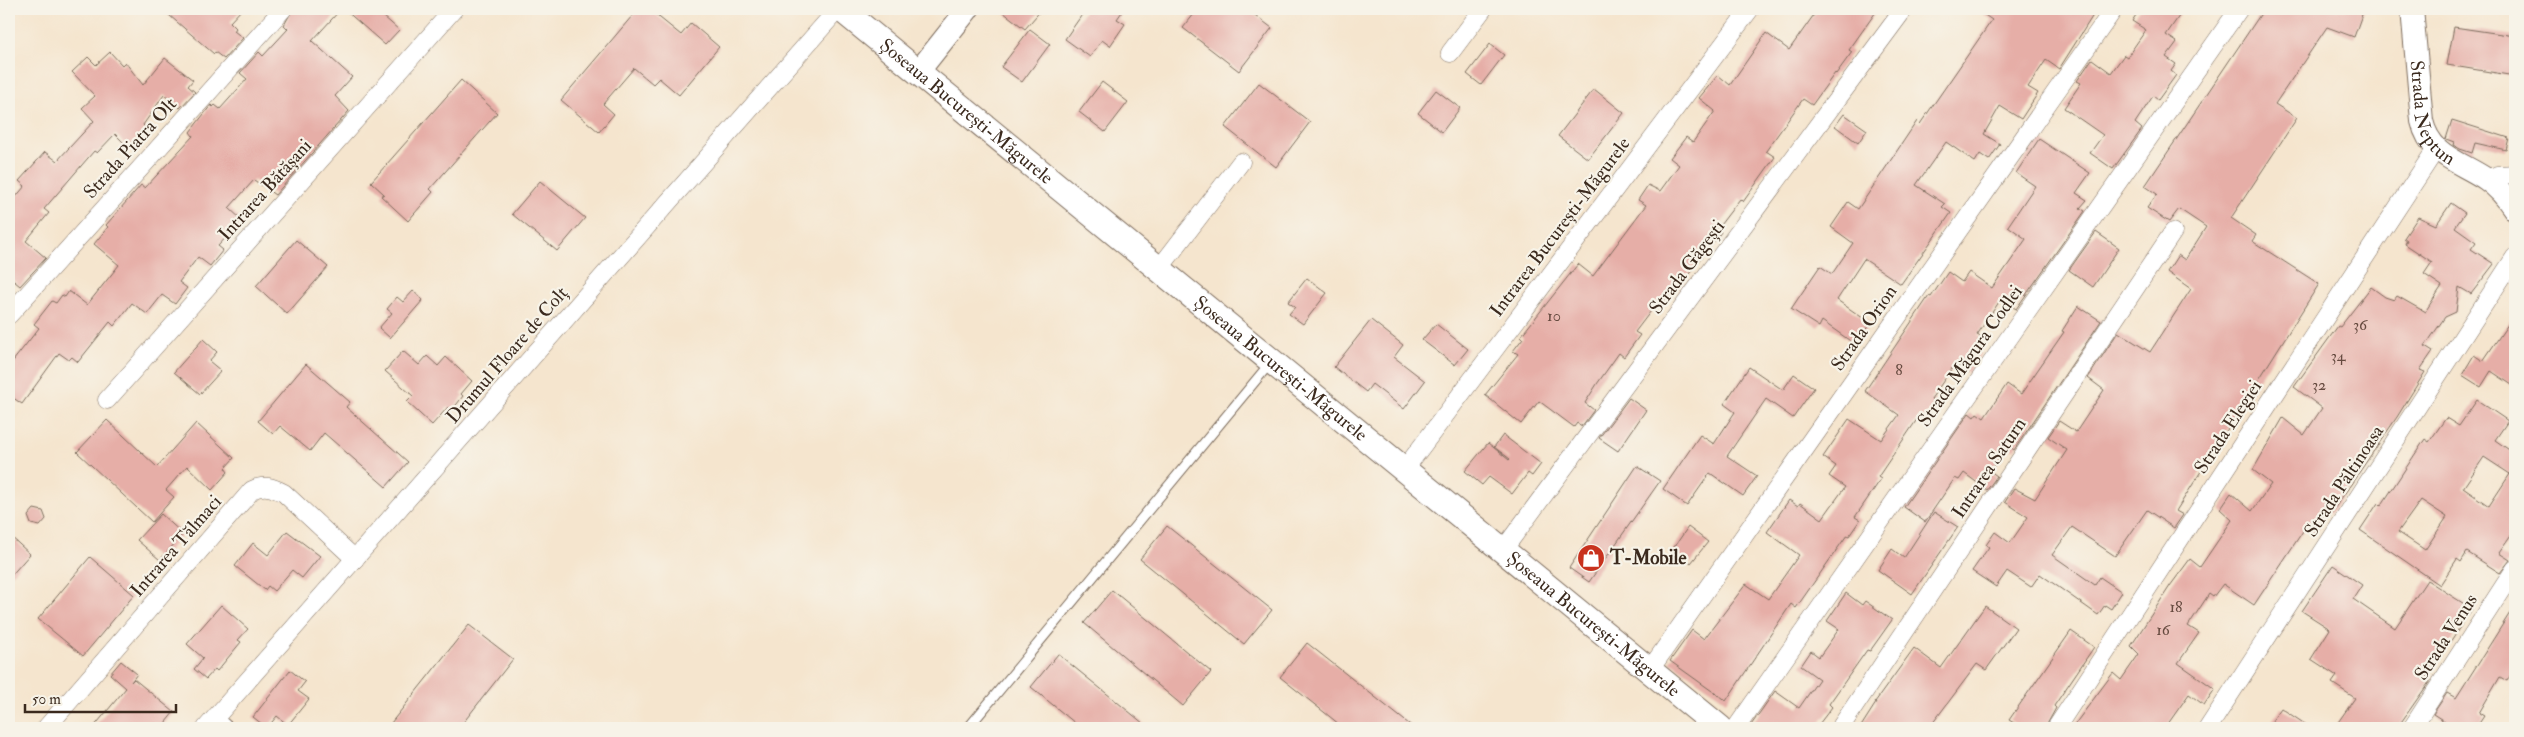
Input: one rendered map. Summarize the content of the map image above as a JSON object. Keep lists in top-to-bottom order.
{
  "streets": {
    "main road": ["Șoseaua București-Măgurele"],
    "street": [
      "Strada Neptun",
      "Strada Piatra Olt",
      "Intrarea Bătășani",
      "Intrarea București-Măgurele",
      "Strada Găgești",
      "Strada Orion",
      "Drumul Floare de Colț",
      "Strada Măgura Codlei",
      "Strada Elegiei",
      "Intrarea Saturn",
      "Strada Păltinoasa",
      "Intrarea Tălmaci",
      "Strada Venus"
    ]
  },
  "crossings": [
    ["Strada Neptun", "Strada Elegiei"],
    ["Șoseaua București-Măgurele", "Intrarea București-Măgurele"],
    ["Șoseaua București-Măgurele", "Strada Găgești"],
    ["Șoseaua București-Măgurele", "Strada Orion"],
    ["Șoseaua București-Măgurele", "Drumul Floare de Colț"],
    ["Drumul Floare de Colț", "Intrarea Tălmaci"]
  ],
  "places": {
    "shop": ["T-Mobile"]
  },
  "house_numbers": [
    "10",
    "36",
    "34",
    "8",
    "32",
    "18",
    "16"
  ],
  "scale_bar": "50 m"
}
